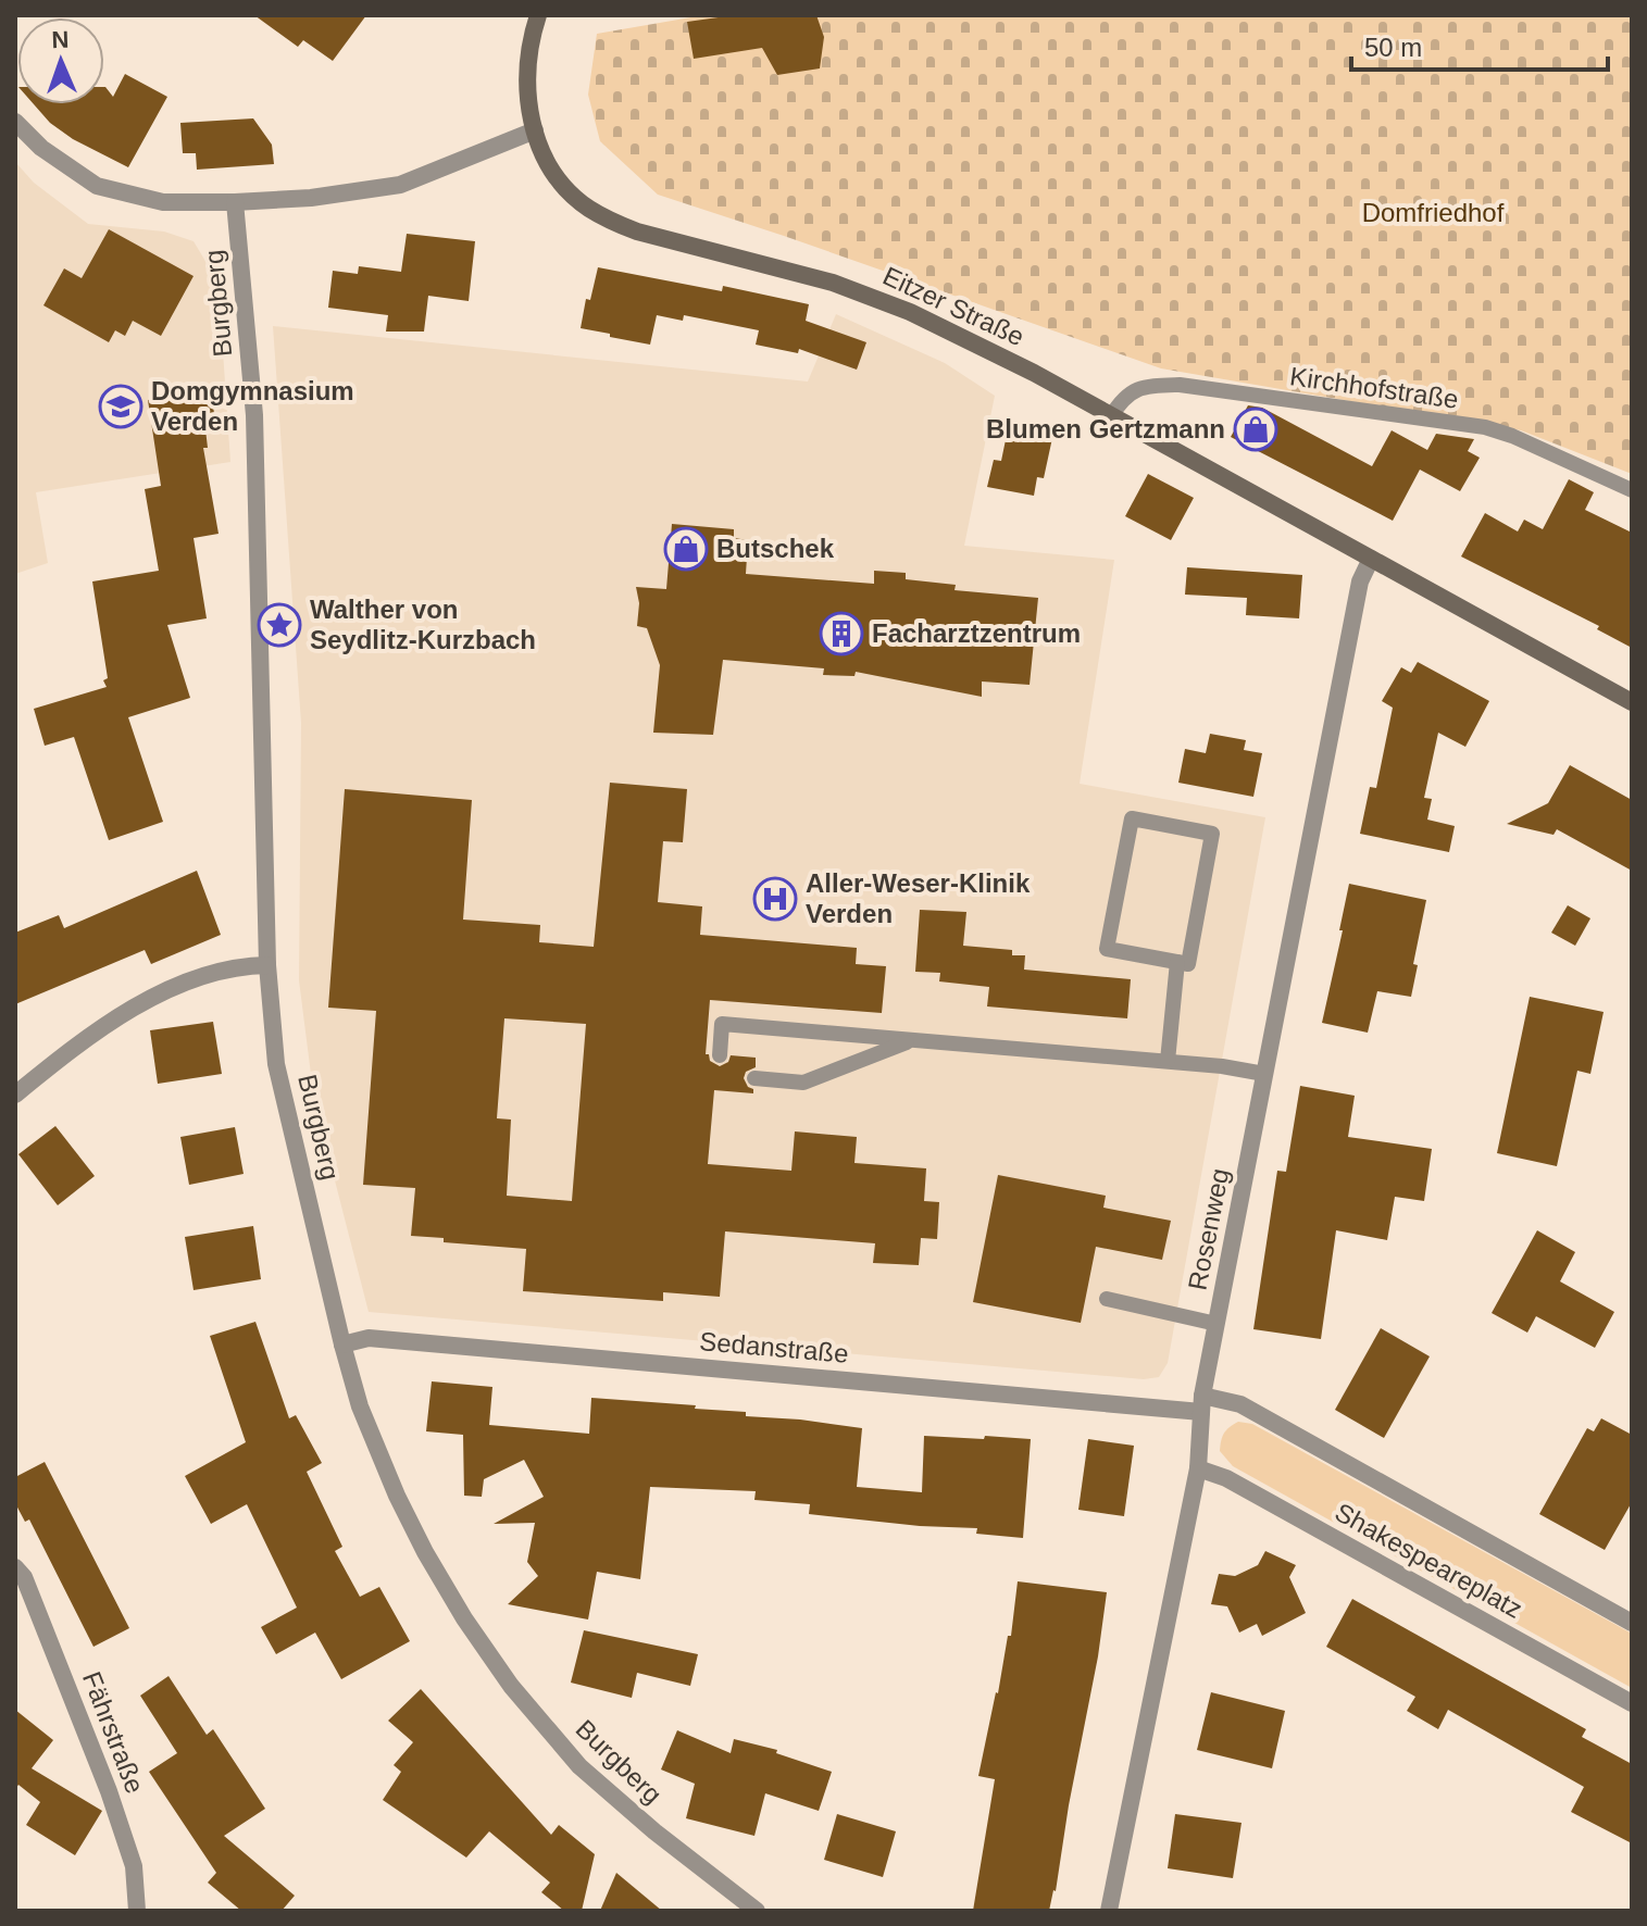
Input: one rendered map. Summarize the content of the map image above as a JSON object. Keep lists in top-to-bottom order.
{
  "streets": {
    "main road": ["Eitzer Straße"],
    "street": [
      "Burgberg",
      "Rosenweg",
      "Sedanstraße",
      "Shakespeareplatz",
      "Fährstraße"
    ],
    "lane": ["Kirchhofstraße"]
  },
  "crossings": [
    ["Burgberg", "Sedanstraße"],
    ["Eitzer Straße", "Kirchhofstraße"],
    ["Eitzer Straße", "Rosenweg"],
    ["Rosenweg", "Sedanstraße"],
    ["Rosenweg", "Shakespeareplatz"],
    ["Sedanstraße", "Shakespeareplatz"]
  ],
  "parks": ["Domfriedhof"],
  "places": {
    "school or university": ["Domgymnasium Verden"],
    "shop": ["Blumen Gertzmann", "Butschek"],
    "place": ["Walther von Seydlitz-Kurzbach"],
    "building": ["Facharztzentrum"],
    "hospital": ["Aller-Weser-Klinik Verden"]
  },
  "scale_bar": "50 m",
  "north": "top"
}
